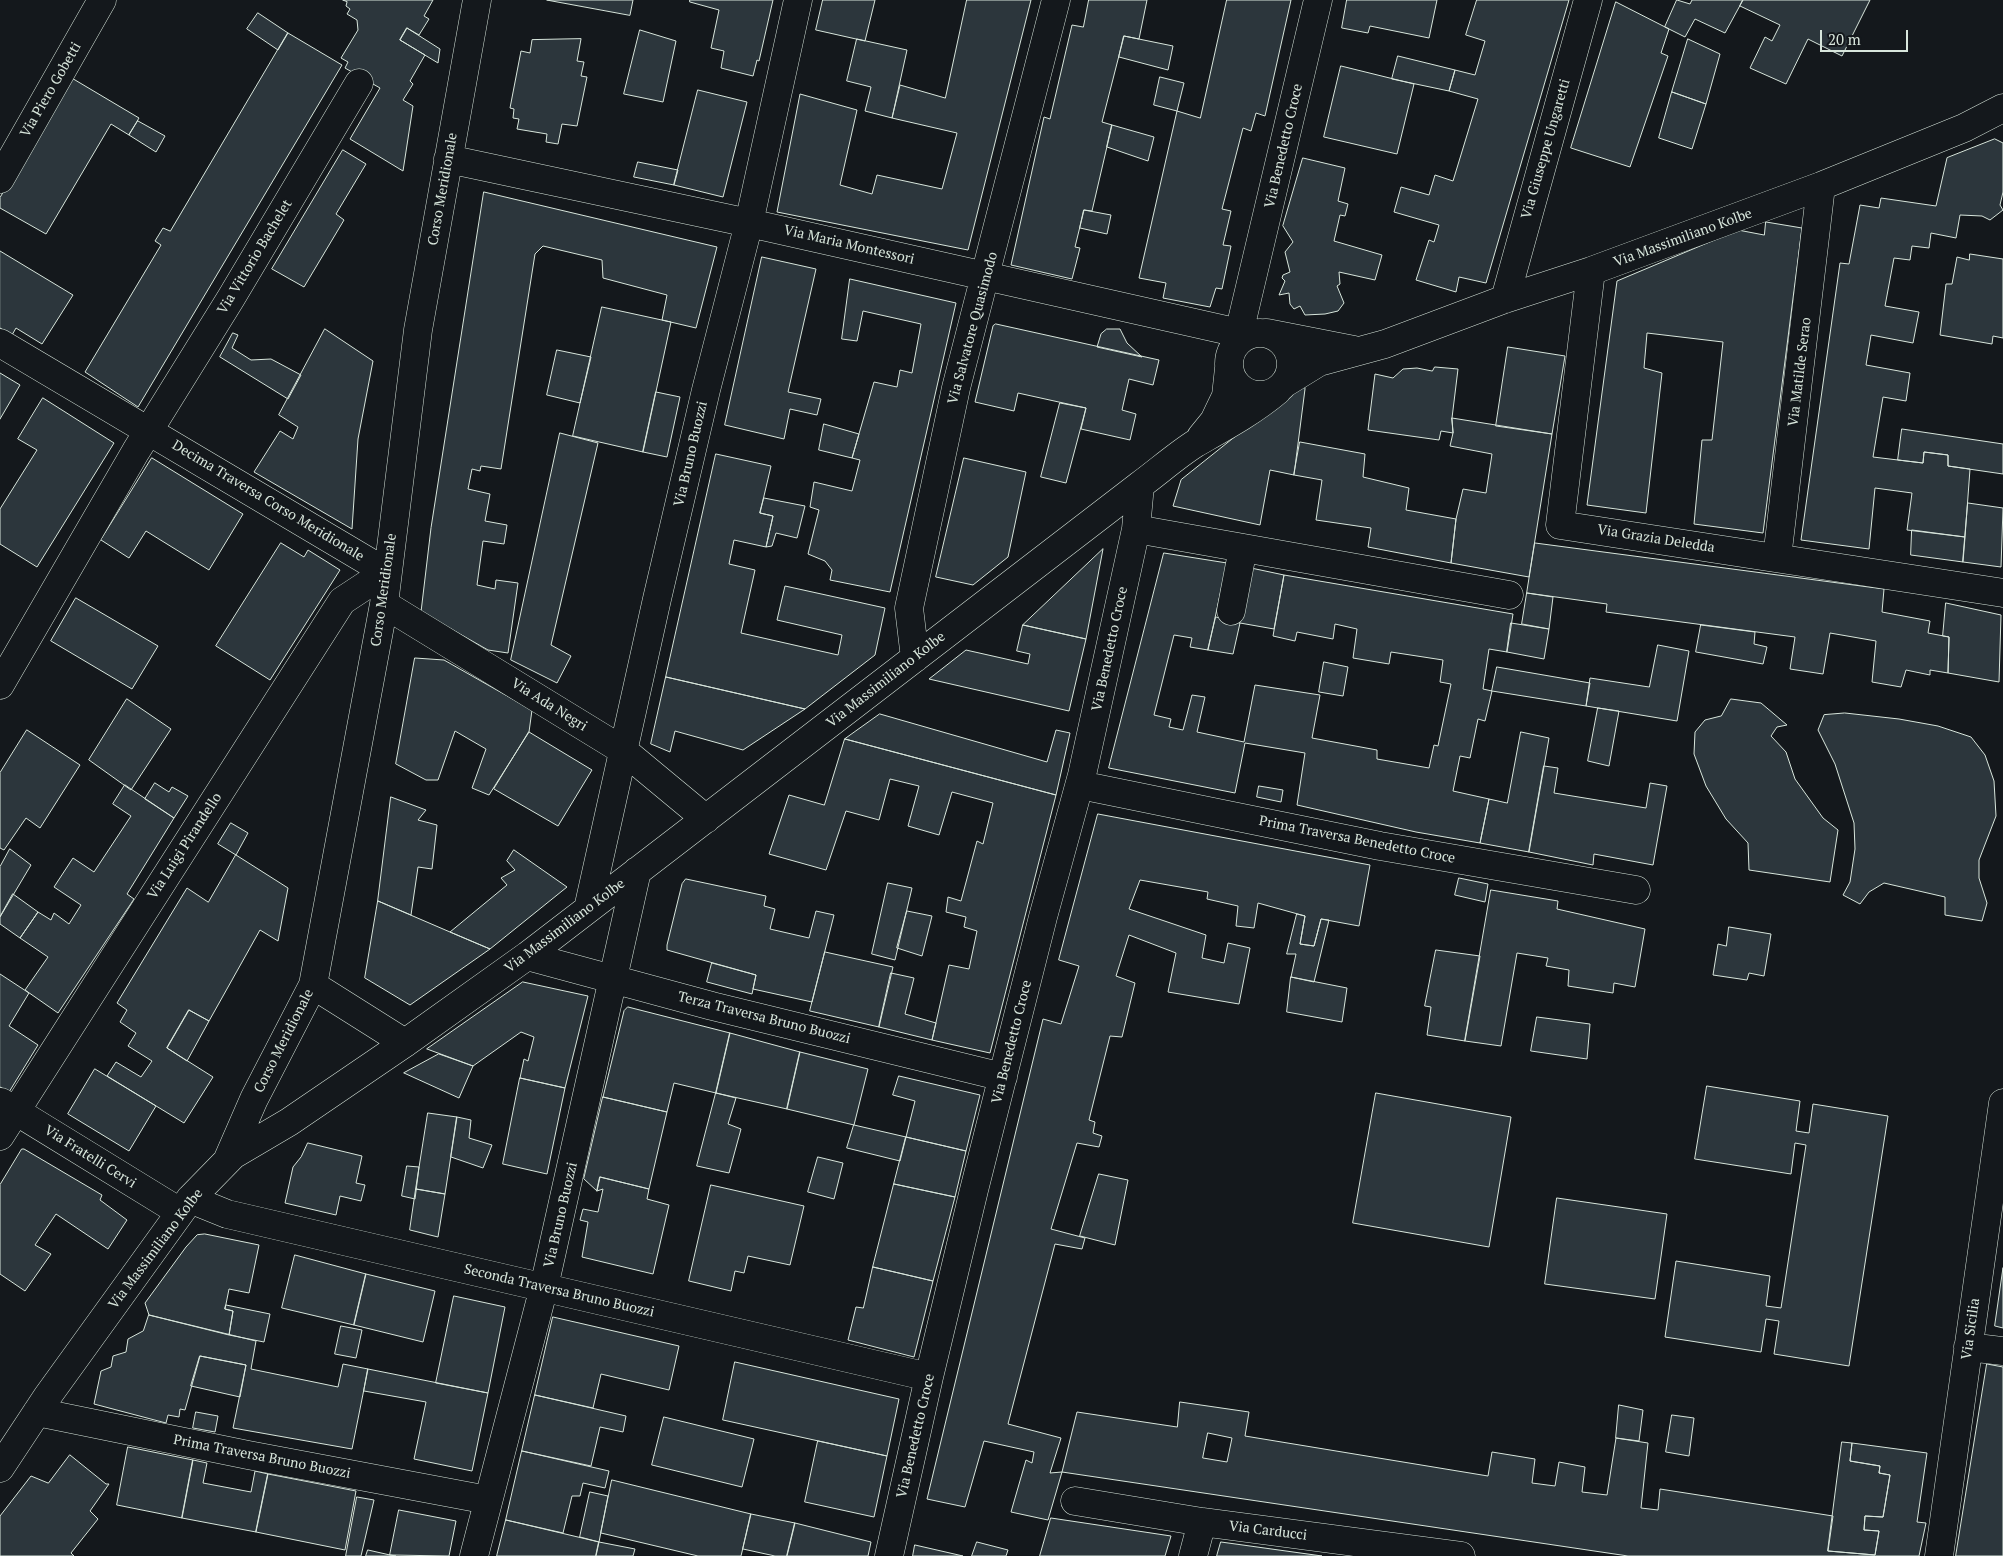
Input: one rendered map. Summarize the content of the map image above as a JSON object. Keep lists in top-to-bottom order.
{
  "streets": {
    "street": [
      "Via Piero Gobetti",
      "Via Benedetto Croce",
      "Via Giuseppe Ungaretti",
      "Corso Meridionale",
      "Via Massimiliano Kolbe",
      "Via Maria Montessori",
      "Via Vittorio Bachelet",
      "Via Salvatore Quasimodo",
      "Via Matilde Serao",
      "Via Bruno Buozzi",
      "Decima Traversa Corso Meridionale",
      "Via Grazia Deledda",
      "Via Ada Negri",
      "Prima Traversa Benedetto Croce",
      "Via Luigi Pirandello",
      "Terza Traversa Bruno Buozzi",
      "Via Fratelli Cervi",
      "Seconda Traversa Bruno Buozzi",
      "Via Sicilia",
      "Prima Traversa Bruno Buozzi",
      "Via Carducci"
    ]
  },
  "crossings": [
    ["Via Benedetto Croce", "Via Massimiliano Kolbe"],
    ["Via Benedetto Croce", "Via Maria Montessori"],
    ["Via Benedetto Croce", "Prima Traversa Benedetto Croce"],
    ["Via Benedetto Croce", "Terza Traversa Bruno Buozzi"],
    ["Via Benedetto Croce", "Seconda Traversa Bruno Buozzi"],
    ["Via Giuseppe Ungaretti", "Via Massimiliano Kolbe"],
    ["Corso Meridionale", "Via Massimiliano Kolbe"],
    ["Corso Meridionale", "Via Maria Montessori"],
    ["Corso Meridionale", "Decima Traversa Corso Meridionale"],
    ["Corso Meridionale", "Via Ada Negri"],
    ["Corso Meridionale", "Via Luigi Pirandello"],
    ["Via Massimiliano Kolbe", "Via Maria Montessori"],
    ["Via Massimiliano Kolbe", "Via Salvatore Quasimodo"],
    ["Via Massimiliano Kolbe", "Via Matilde Serao"],
    ["Via Massimiliano Kolbe", "Via Bruno Buozzi"],
    ["Via Massimiliano Kolbe", "Via Grazia Deledda"],
    ["Via Massimiliano Kolbe", "Via Ada Negri"],
    ["Via Massimiliano Kolbe", "Terza Traversa Bruno Buozzi"],
    ["Via Massimiliano Kolbe", "Via Fratelli Cervi"],
    ["Via Massimiliano Kolbe", "Seconda Traversa Bruno Buozzi"],
    ["Via Massimiliano Kolbe", "Prima Traversa Bruno Buozzi"],
    ["Via Maria Montessori", "Via Salvatore Quasimodo"],
    ["Via Maria Montessori", "Via Bruno Buozzi"],
    ["Via Vittorio Bachelet", "Decima Traversa Corso Meridionale"],
    ["Via Matilde Serao", "Via Grazia Deledda"],
    ["Via Bruno Buozzi", "Via Ada Negri"],
    ["Via Bruno Buozzi", "Terza Traversa Bruno Buozzi"],
    ["Via Bruno Buozzi", "Seconda Traversa Bruno Buozzi"],
    ["Via Bruno Buozzi", "Prima Traversa Bruno Buozzi"],
    ["Decima Traversa Corso Meridionale", "Via Luigi Pirandello"],
    ["Via Luigi Pirandello", "Via Fratelli Cervi"],
    ["Via Fratelli Cervi", "Seconda Traversa Bruno Buozzi"]
  ],
  "scale_bar": "20 m"
}
